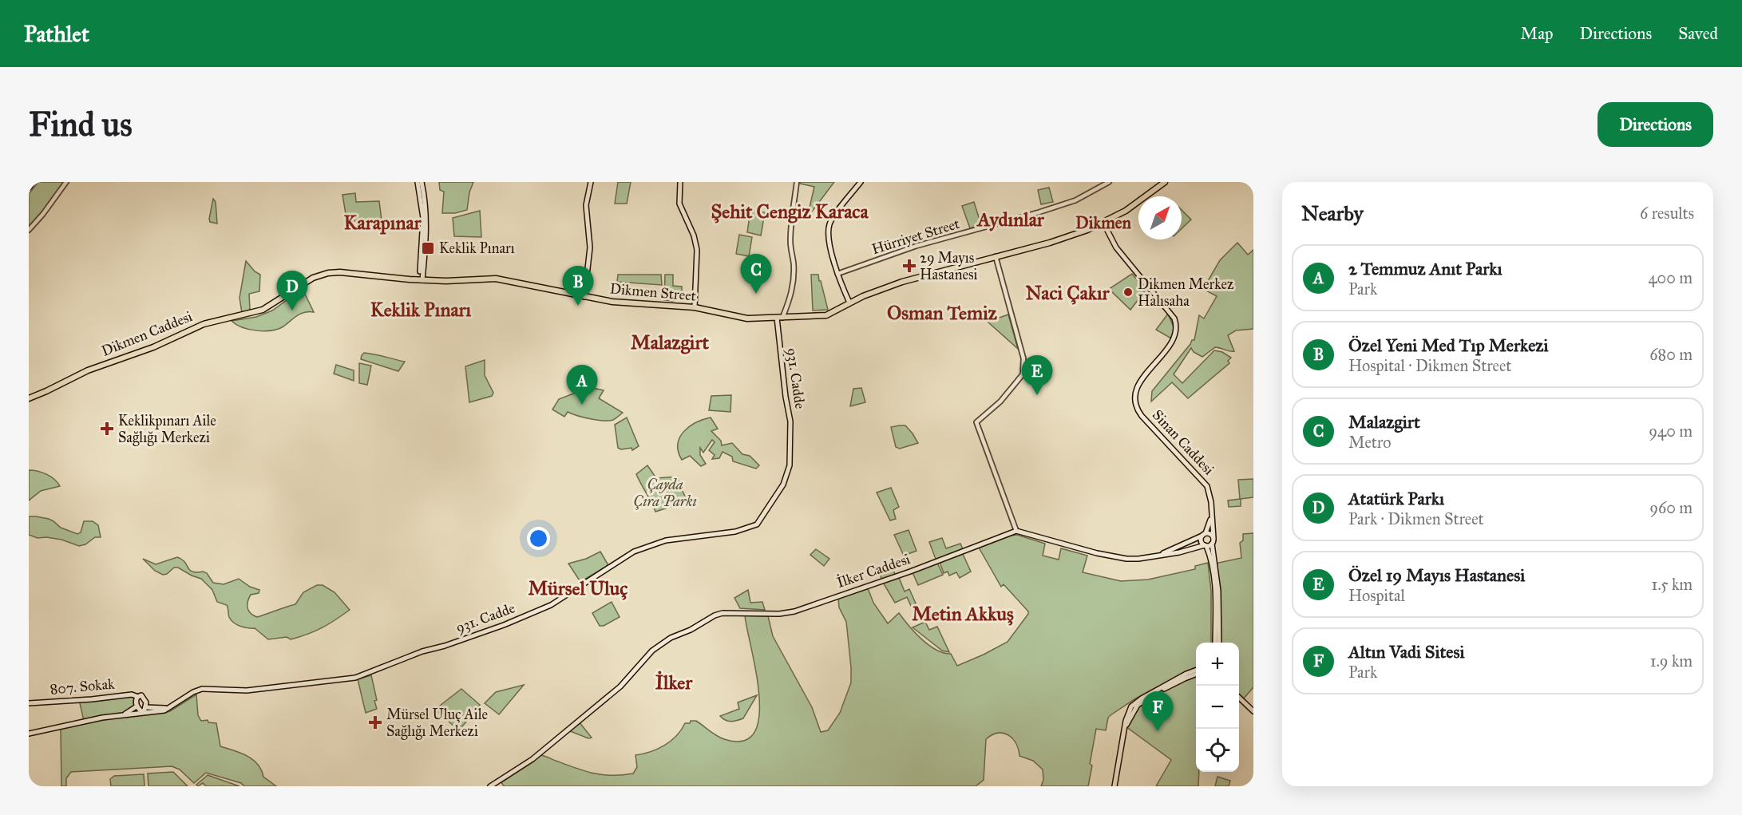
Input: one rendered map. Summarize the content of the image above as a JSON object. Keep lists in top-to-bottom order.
{
  "streets": {
    "main road": [
      "Dikmen Street",
      "931. Cadde",
      "Sinan Caddesi",
      "İlker Caddesi",
      "807. Sokak"
    ],
    "street": ["Hürriyet Street"]
  },
  "crossings": [
    ["Dikmen Street", "931. Cadde"]
  ],
  "districts": [
    "Şehit Cengiz Karaca",
    "Aydınlar",
    "Karapınar",
    "Dikmen",
    "Naci Çakır",
    "Keklik Pınarı",
    "Osman Temiz",
    "Malazgirt",
    "Mürsel Uluç",
    "Metin Akkuş",
    "İlker"
  ],
  "parks": ["Çayda Çıra Parkı"],
  "places": {
    "transit": ["Keklik Pınarı"],
    "health": ["29 Mayıs Hastanesi", "Keklikpınarı Aile Sağlığı Merkezi", "Mürsel Uluç Aile Sağlığı Merkezi"],
    "other": ["Dikmen Merkez Halısaha"]
  },
  "north": "top right",
  "page": {
    "header": "Pathlet",
    "nav": ["Map", "Directions", "Saved"],
    "buttons": "Directions",
    "title": "Find us",
    "heading": ["Nearby", "6 results"],
    "list": [
      {
        "mark": "A",
        "name": "2 Temmuz Anıt Parkı",
        "note": "Park",
        "value": "400 m"
      },
      {
        "mark": "B",
        "name": "Özel Yeni Med Tıp Merkezi",
        "note": "Hospital · Dikmen Street",
        "value": "680 m"
      },
      {
        "mark": "C",
        "name": "Malazgirt",
        "note": "Metro",
        "value": "940 m"
      },
      {
        "mark": "D",
        "name": "Atatürk Parkı",
        "note": "Park · Dikmen Street",
        "value": "960 m"
      },
      {
        "mark": "E",
        "name": "Özel 19 Mayıs Hastanesi",
        "note": "Hospital",
        "value": "1.5 km"
      },
      {
        "mark": "F",
        "name": "Altın Vadi Sitesi",
        "note": "Park",
        "value": "1.9 km"
      }
    ],
    "pins": [
      "C",
      "B",
      "D",
      "E",
      "A",
      "F"
    ],
    "map_buttons": ["+", "−"]
  }
}
